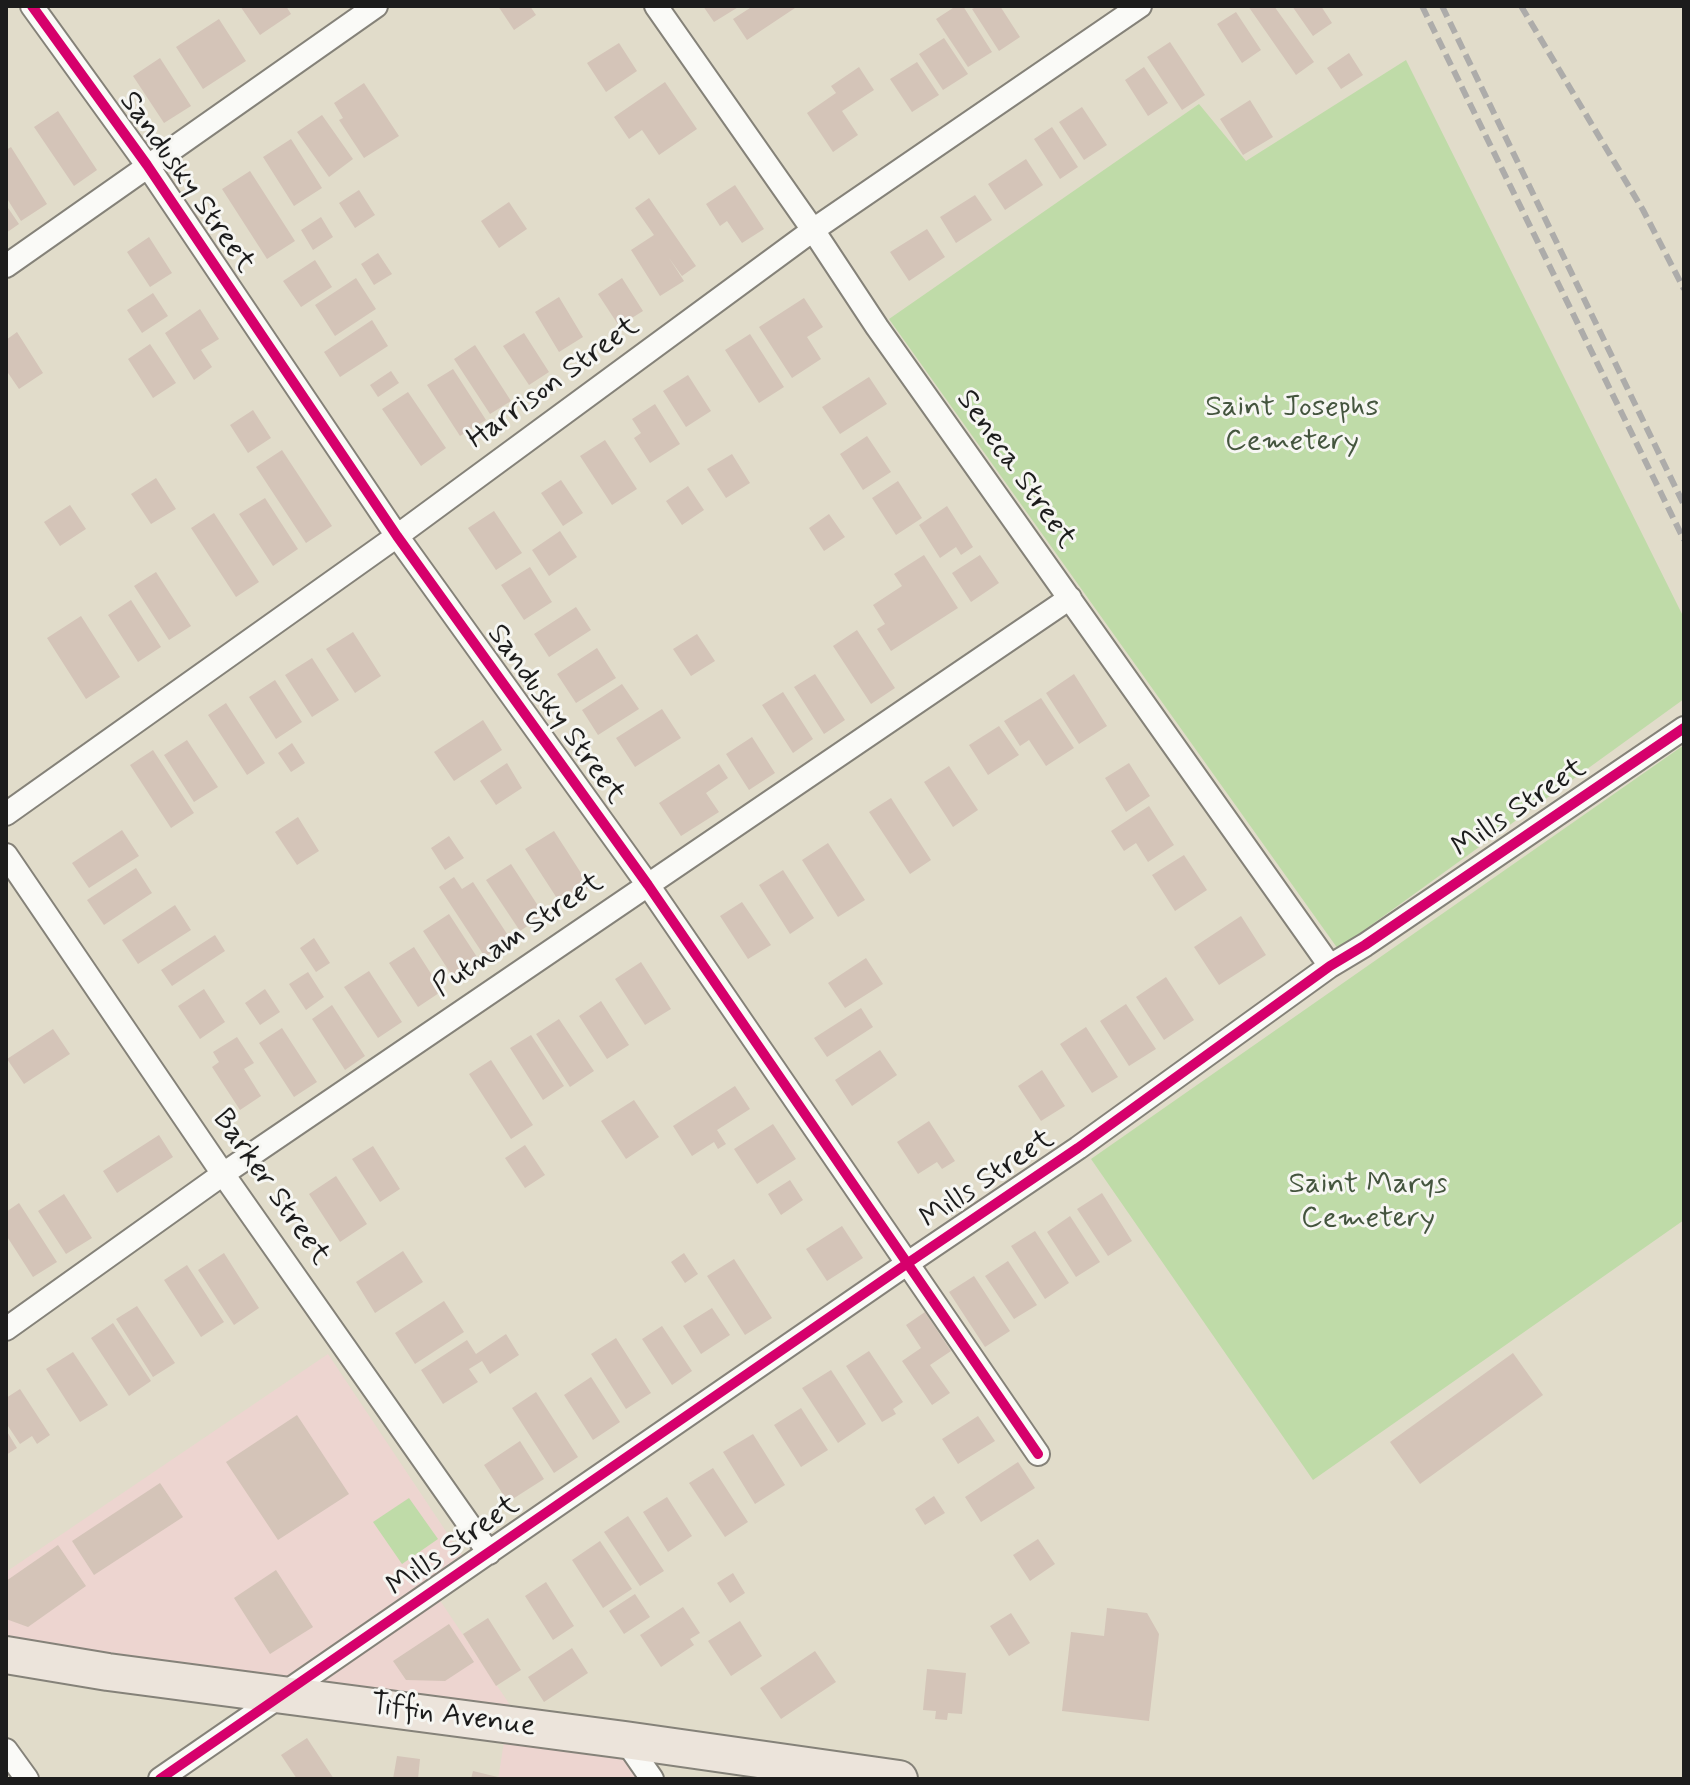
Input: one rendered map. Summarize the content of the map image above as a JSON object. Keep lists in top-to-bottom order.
{
  "streets": {
    "main road": ["Tiffin Avenue"],
    "street": [
      "Sandusky Street",
      "Harrison Street",
      "Seneca Street",
      "Mills Street",
      "Putnam Street",
      "Barker Street"
    ]
  },
  "crossings": [
    ["Sandusky Street", "Harrison Street"],
    ["Sandusky Street", "Mills Street"],
    ["Sandusky Street", "Putnam Street"],
    ["Harrison Street", "Seneca Street"],
    ["Seneca Street", "Mills Street"],
    ["Seneca Street", "Putnam Street"],
    ["Mills Street", "Barker Street"],
    ["Mills Street", "Tiffin Avenue"],
    ["Putnam Street", "Barker Street"]
  ],
  "parks": ["Saint Josephs Cemetery", "Saint Marys Cemetery"]
}
